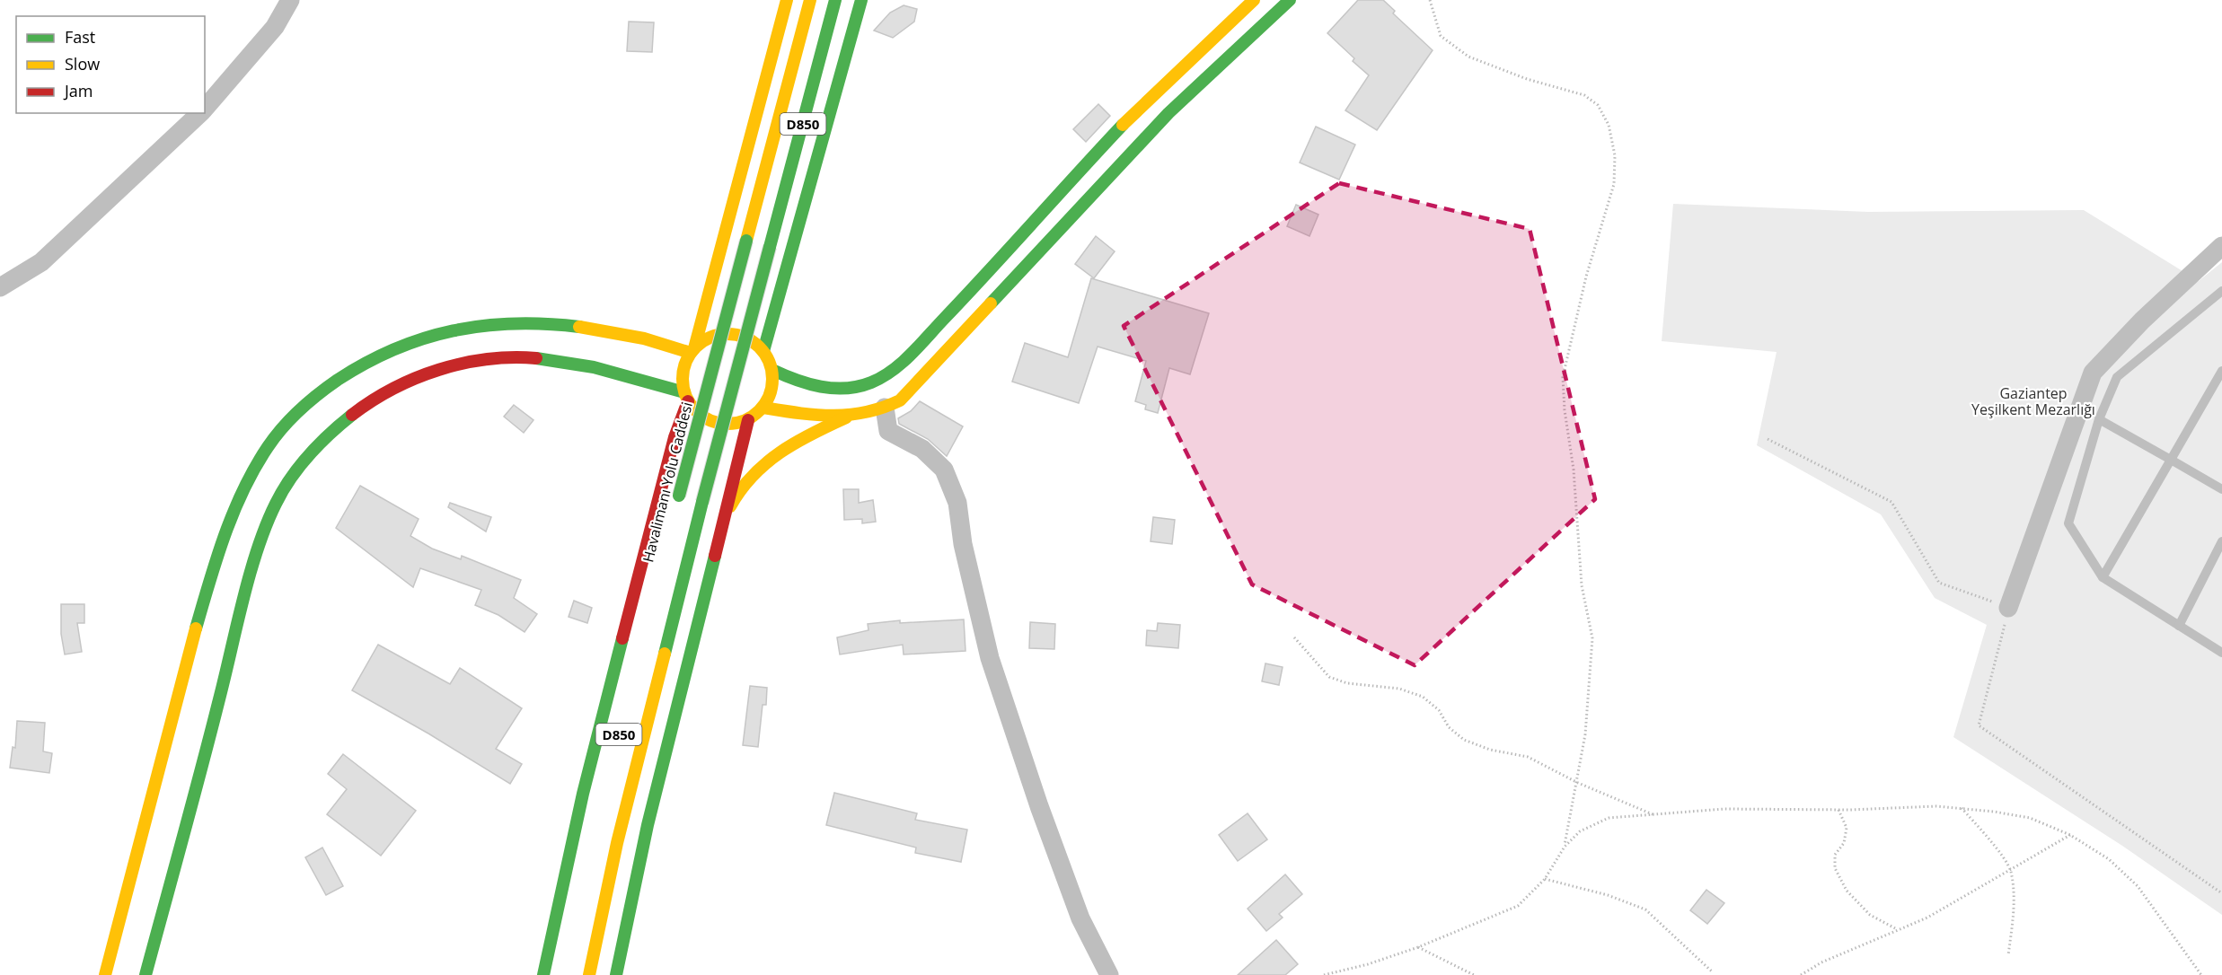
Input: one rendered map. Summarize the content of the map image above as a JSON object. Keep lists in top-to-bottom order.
{
  "streets": {
    "main road": ["D850", "Havalimanı Yolu Caddesi"]
  },
  "parks": ["Gaziantep Yeşilkent Mezarlığı"],
  "legend": ["Fast", "Slow", "Jam"]
}
